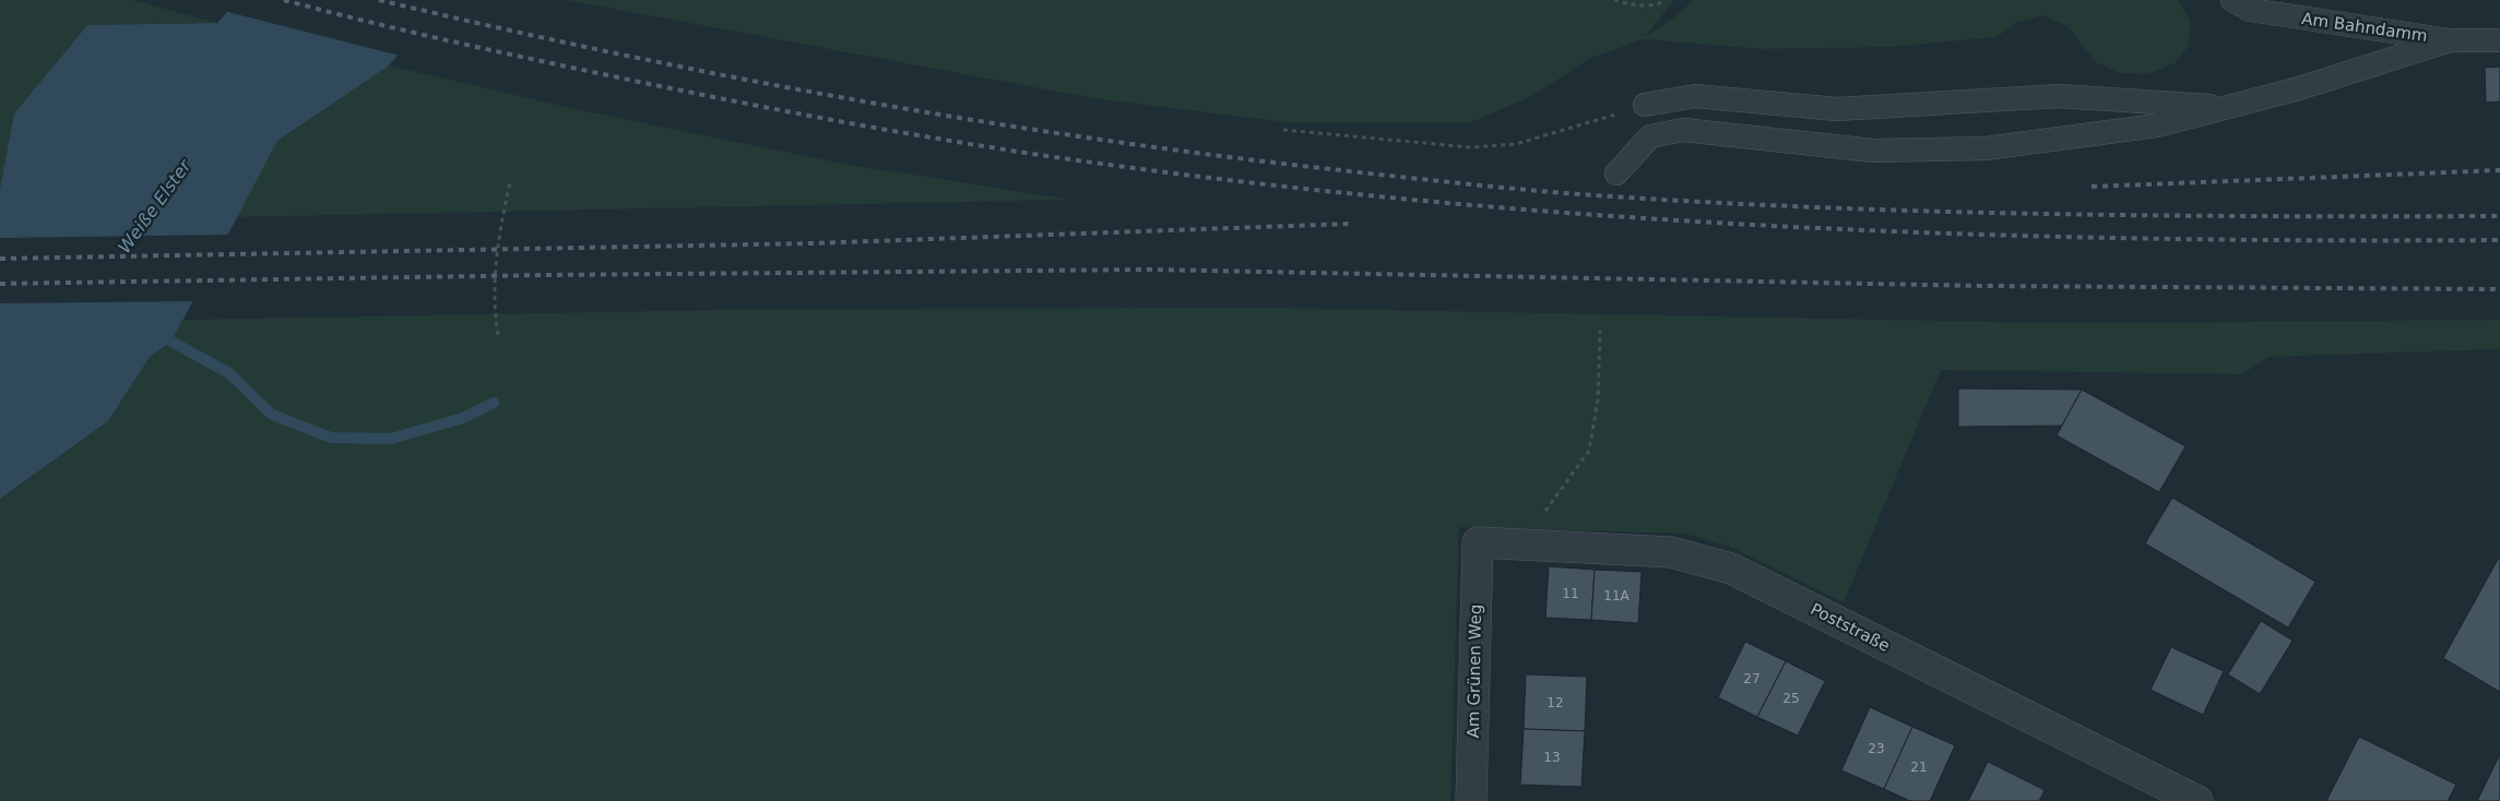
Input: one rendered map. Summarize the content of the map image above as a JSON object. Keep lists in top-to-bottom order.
{
  "streets": {
    "street": ["Poststraße", "Am Grünen Weg"],
    "lane": ["Am Bahndamm"]
  },
  "crossings": [
    ["Poststraße", "Am Grünen Weg"]
  ],
  "water": ["Weiße Elster"],
  "house_numbers": [
    "11",
    "11A",
    "27",
    "25",
    "12",
    "23",
    "13",
    "21"
  ]
}
